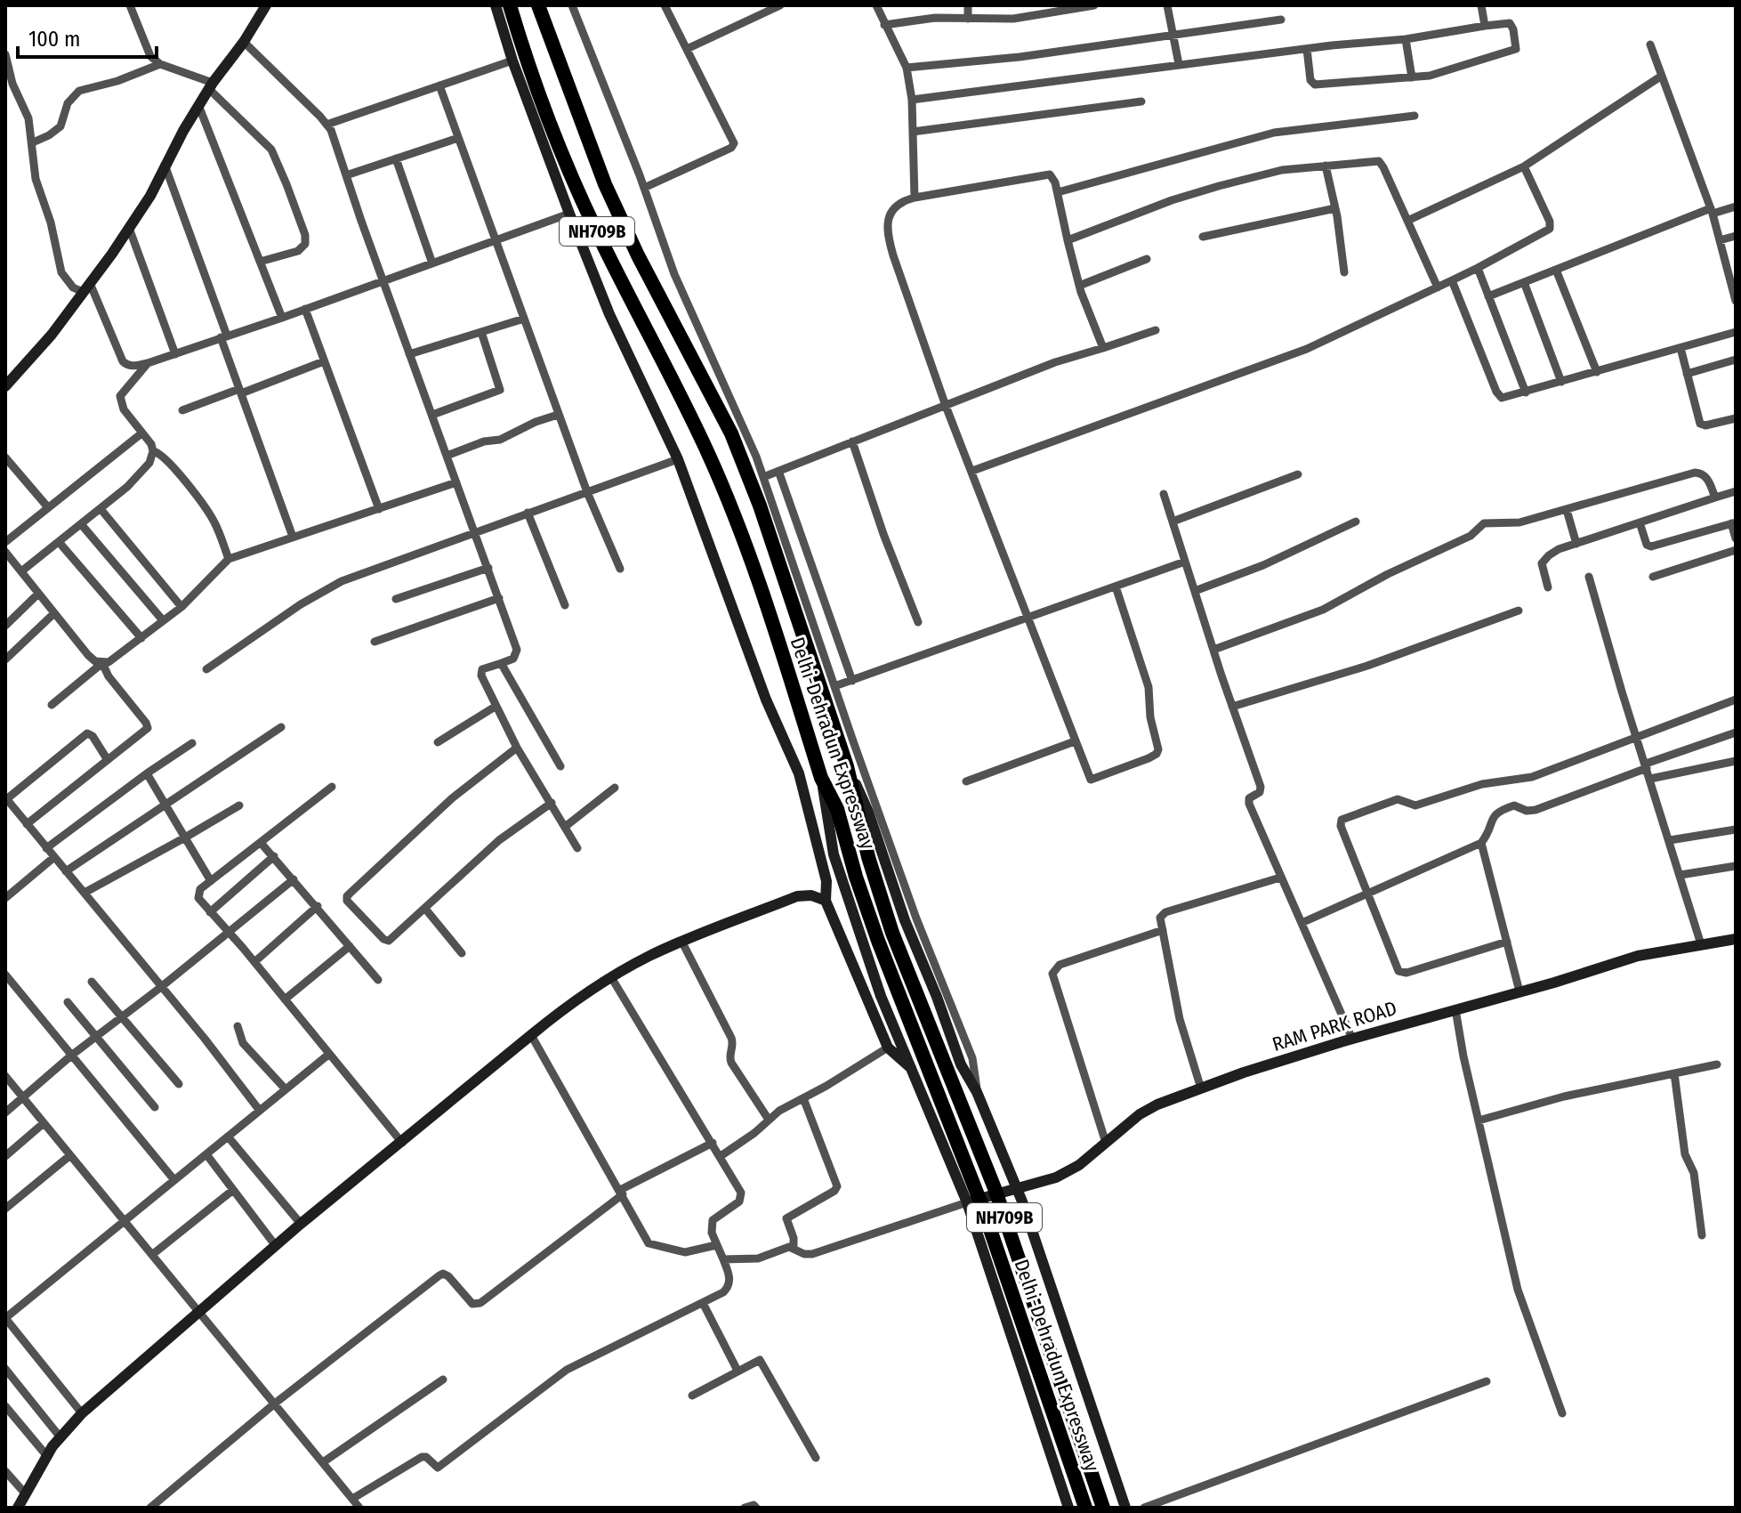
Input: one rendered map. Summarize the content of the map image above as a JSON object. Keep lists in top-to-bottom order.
{
  "streets": {
    "highway": ["NH709B", "Delhi-Dehradun Expressway"],
    "street": ["RAM PARK ROAD"]
  },
  "scale_bar": "100 m"
}
